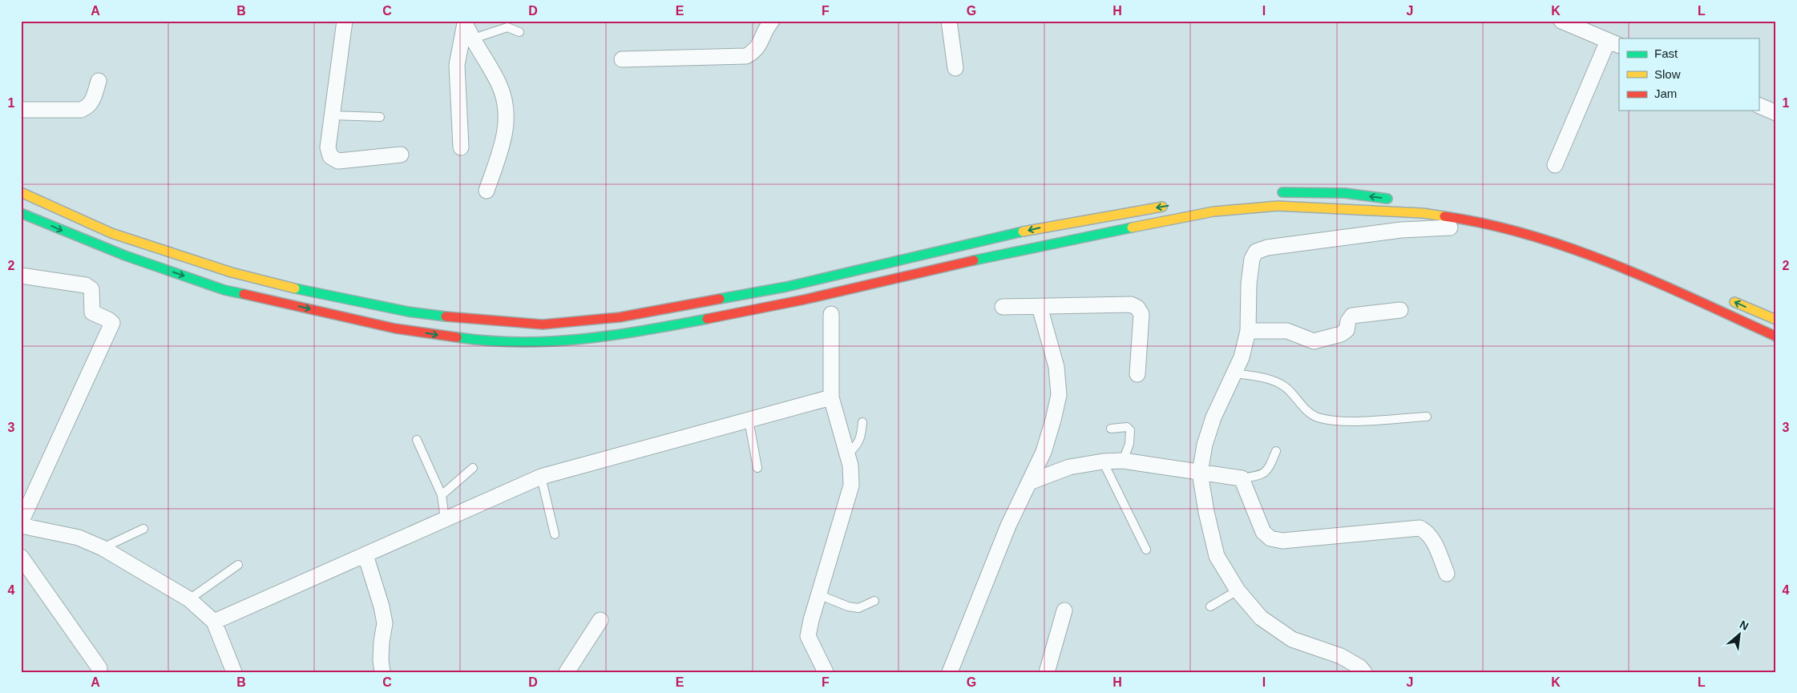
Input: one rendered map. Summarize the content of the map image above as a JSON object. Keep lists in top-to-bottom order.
{
  "legend": ["Fast", "Slow", "Jam"],
  "north": "top right",
  "grid": {
    "columns": [
      "A",
      "B",
      "C",
      "D",
      "E",
      "F",
      "G",
      "H",
      "I",
      "J",
      "K",
      "L"
    ],
    "rows": [
      "1",
      "2",
      "3",
      "4"
    ]
  }
}
